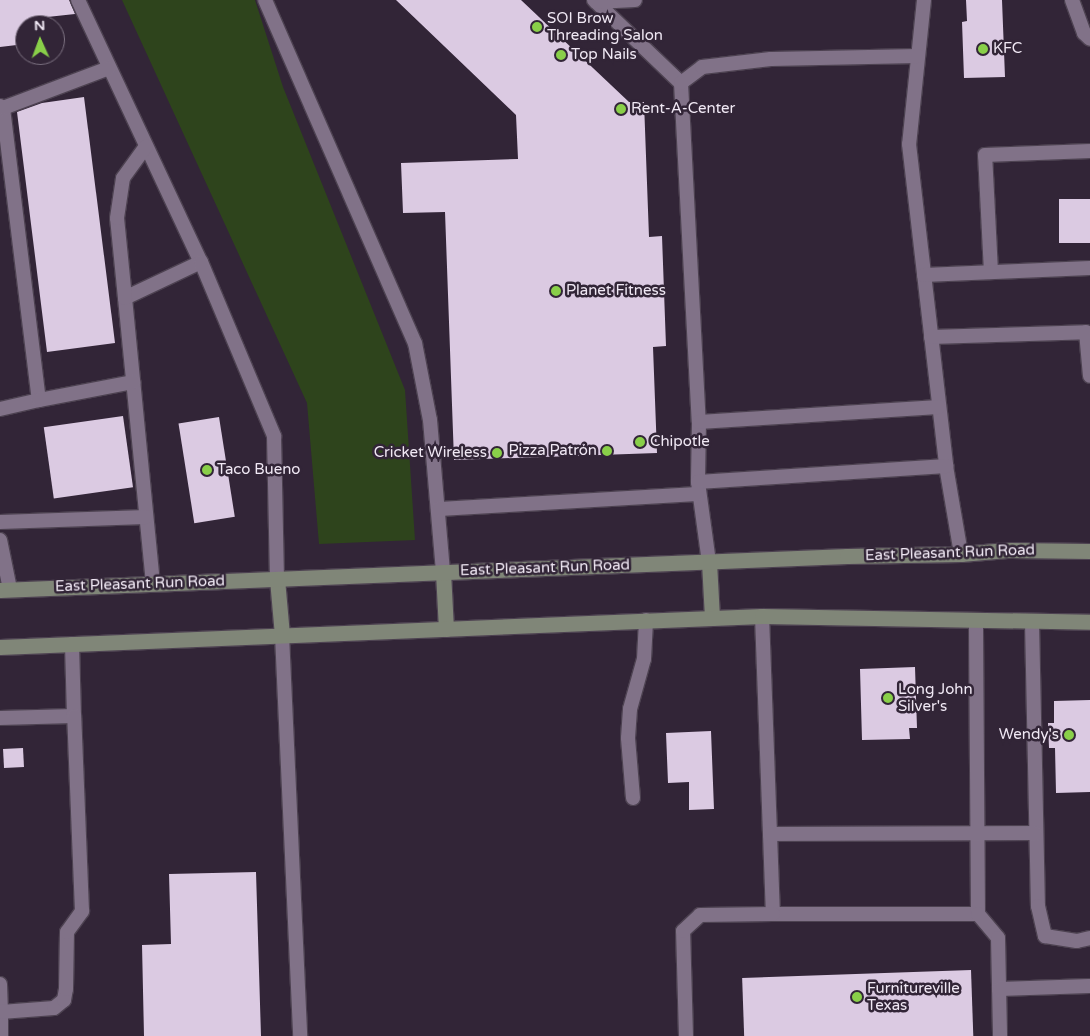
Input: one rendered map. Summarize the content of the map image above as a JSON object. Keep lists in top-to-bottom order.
{
  "streets": {
    "main road": ["East Pleasant Run Road"]
  },
  "places": [
    "SOI Brow Threading Salon",
    "KFC",
    "Top Nails",
    "Rent-A-Center",
    "Planet Fitness",
    "Chipotle",
    "Pizza Patrón",
    "Cricket Wireless",
    "Taco Bueno",
    "Long John Silver's",
    "Wendy's",
    "Furnitureville Texas"
  ],
  "north": "top"
}
